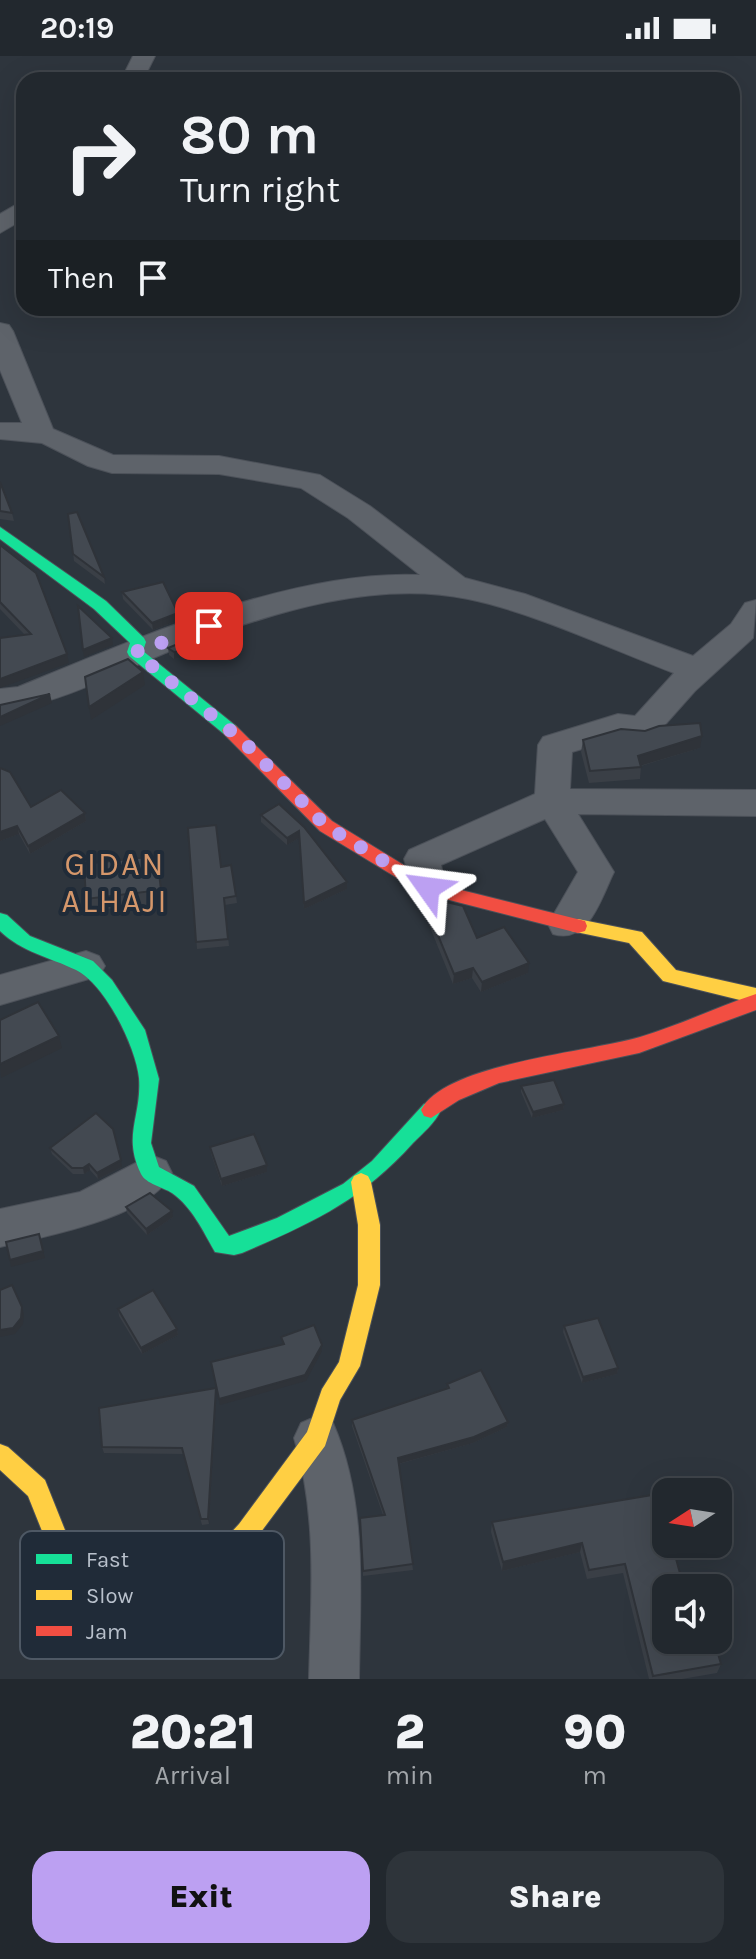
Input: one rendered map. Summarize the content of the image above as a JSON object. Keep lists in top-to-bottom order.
{
  "districts": ["GIDAN ALHAJI"],
  "legend": ["Fast", "Slow", "Jam"],
  "north": "left",
  "page": {
    "status": "20:19",
    "turn": ["80 m", "Turn right"],
    "then": "Then",
    "eta": [
      "20:21",
      "Arrival",
      "2",
      "min",
      "90",
      "m"
    ],
    "buttons": ["Exit", "Share"]
  }
}
